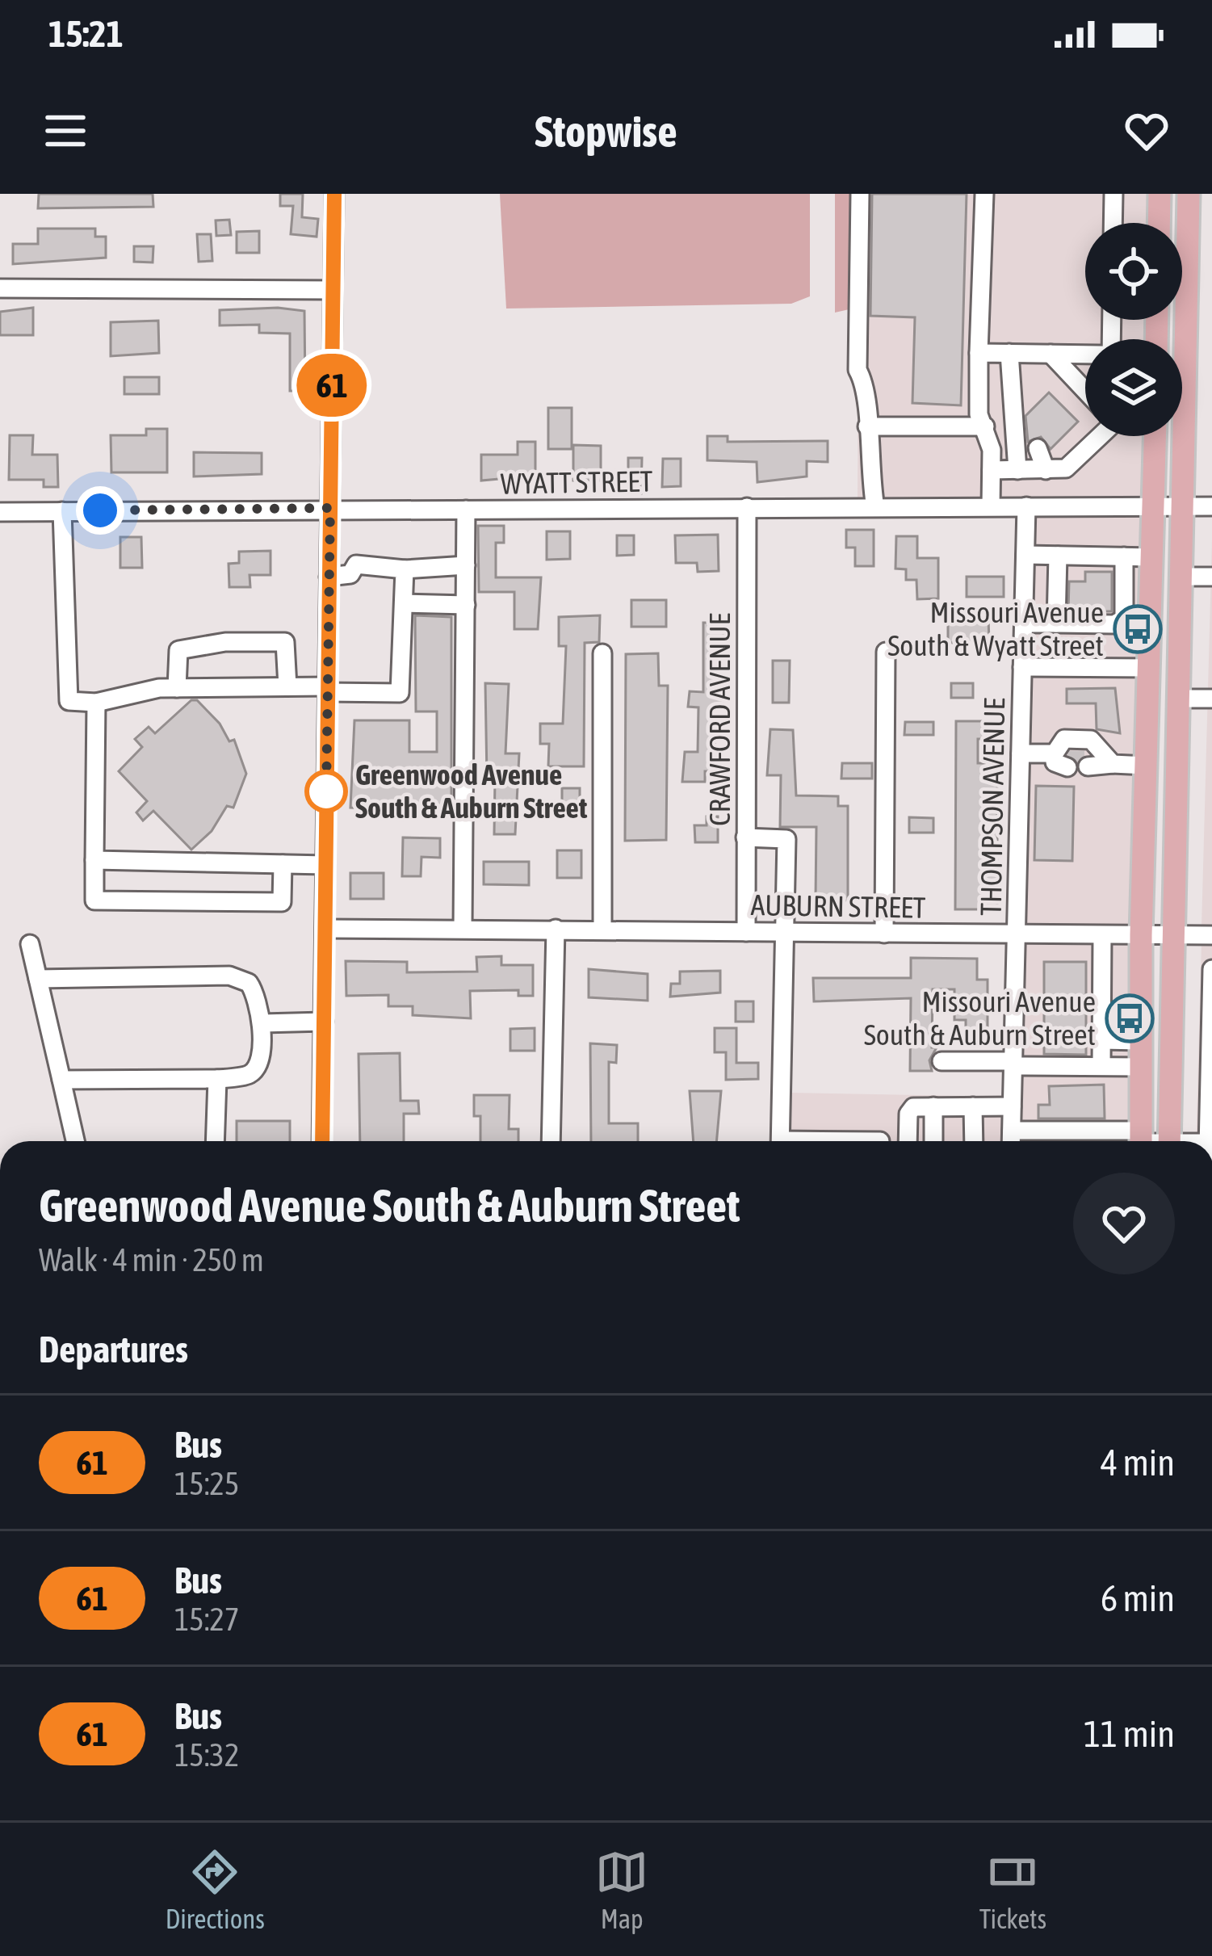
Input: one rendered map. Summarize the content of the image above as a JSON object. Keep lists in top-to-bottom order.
{
  "streets": {
    "street": [
      "WYATT STREET",
      "CRAWFORD AVENUE",
      "THOMPSON AVENUE",
      "AUBURN STREET"
    ]
  },
  "crossings": [
    ["WYATT STREET", "CRAWFORD AVENUE"],
    ["WYATT STREET", "THOMPSON AVENUE"],
    ["CRAWFORD AVENUE", "AUBURN STREET"],
    ["THOMPSON AVENUE", "AUBURN STREET"]
  ],
  "places": {
    "bus stop": ["Missouri Avenue South & Wyatt Street", "Missouri Avenue South & Auburn Street"],
    "other": ["Greenwood Avenue South & Auburn Street"]
  },
  "lines": ["bus line 61"],
  "page": {
    "status": "15:21",
    "header": "Stopwise",
    "on_map": "61",
    "heading": [
      ["Greenwood Avenue South & Auburn Street", "Walk · 4 min · 250 m"],
      "Departures"
    ],
    "list": [
      {
        "mark": "61",
        "name": "Bus",
        "note": "15:25",
        "value": "4 min"
      },
      {
        "mark": "61",
        "name": "Bus",
        "note": "15:27",
        "value": "6 min"
      },
      {
        "mark": "61",
        "name": "Bus",
        "note": "15:32",
        "value": "11 min"
      }
    ],
    "tabs": ["Directions", "Map", "Tickets"]
  }
}
